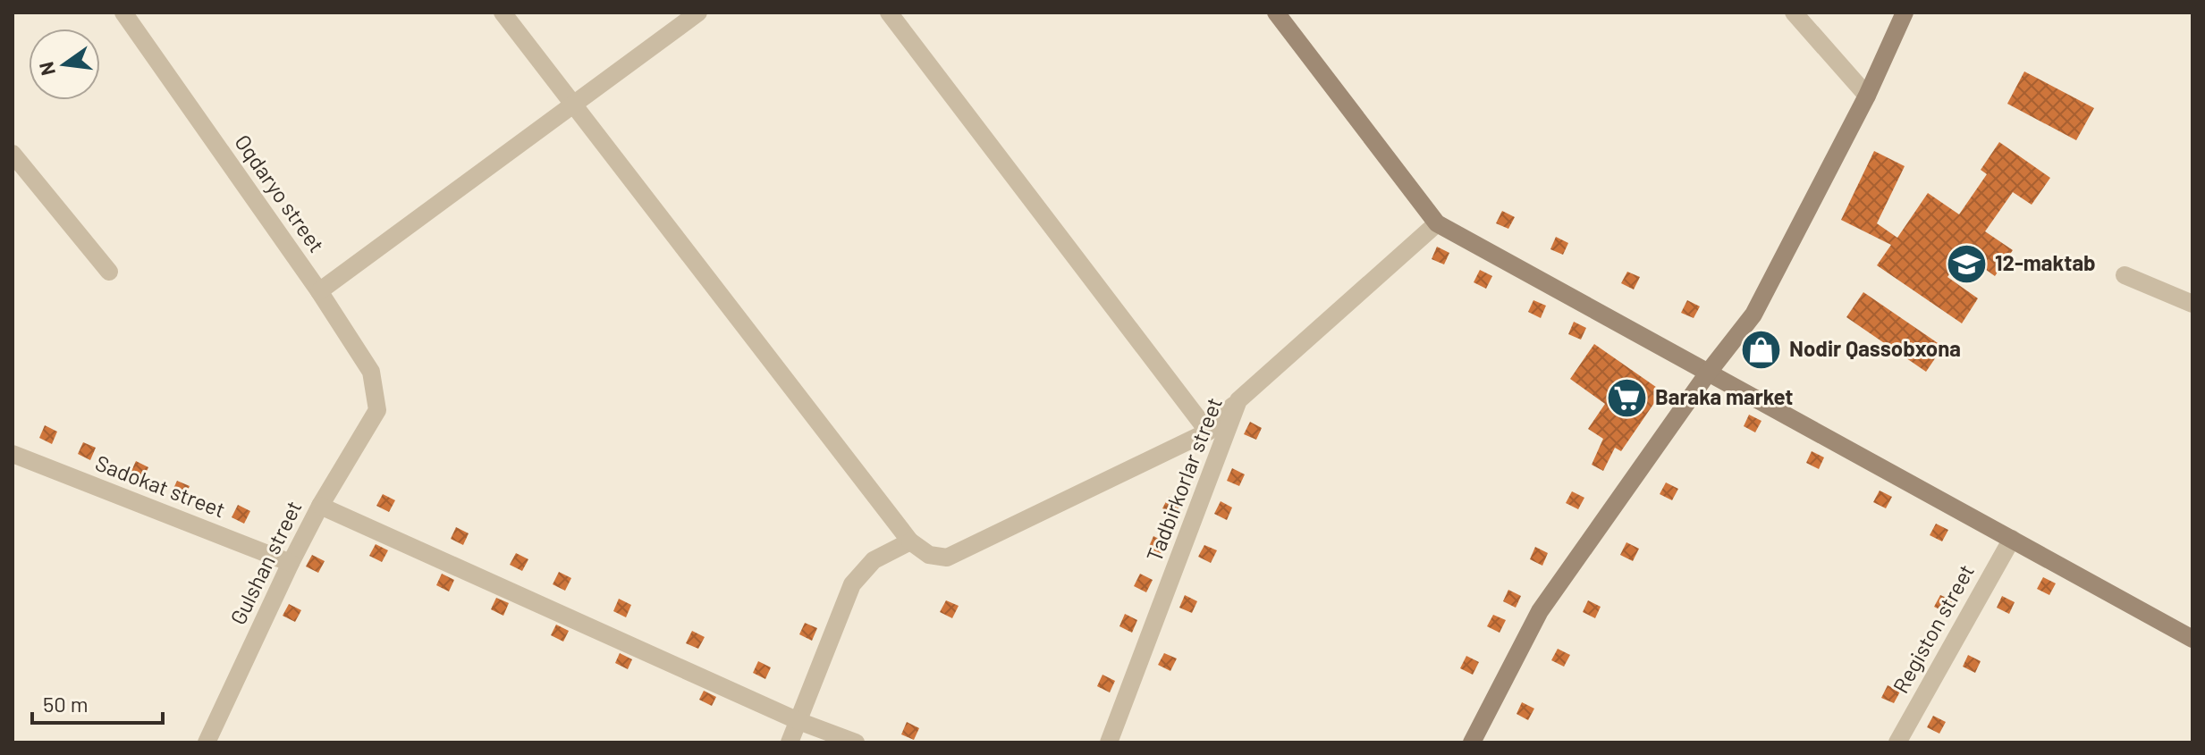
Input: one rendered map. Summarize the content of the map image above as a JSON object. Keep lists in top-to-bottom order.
{
  "streets": {
    "street": [
      "Oqdaryo street",
      "Tadbirkorlar street",
      "Sadokat street",
      "Gulshan street",
      "Registon street"
    ]
  },
  "crossings": [
    ["Oqdaryo street", "Gulshan street"],
    ["Sadokat street", "Gulshan street"]
  ],
  "places": {
    "school or university": ["12-maktab"],
    "shop": ["Nodir Qassobxona"],
    "supermarket": ["Baraka market"]
  },
  "scale_bar": "50 m",
  "north": "left"
}
